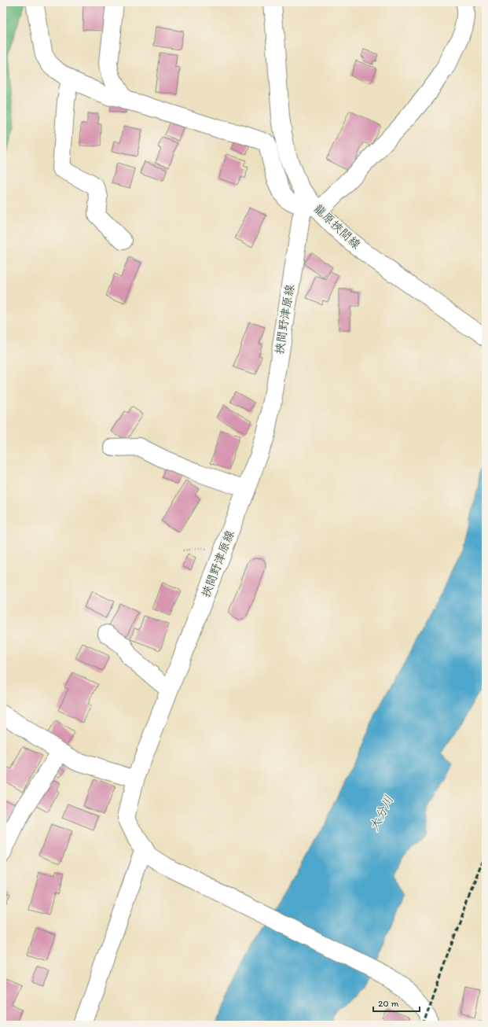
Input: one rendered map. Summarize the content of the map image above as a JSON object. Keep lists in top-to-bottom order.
{
  "streets": {
    "street": ["龍原挾間線", "挾間野津原線"]
  },
  "crossings": [
    ["龍原挾間線", "挾間野津原線"]
  ],
  "water": ["大分川"],
  "scale_bar": "20 m"
}
